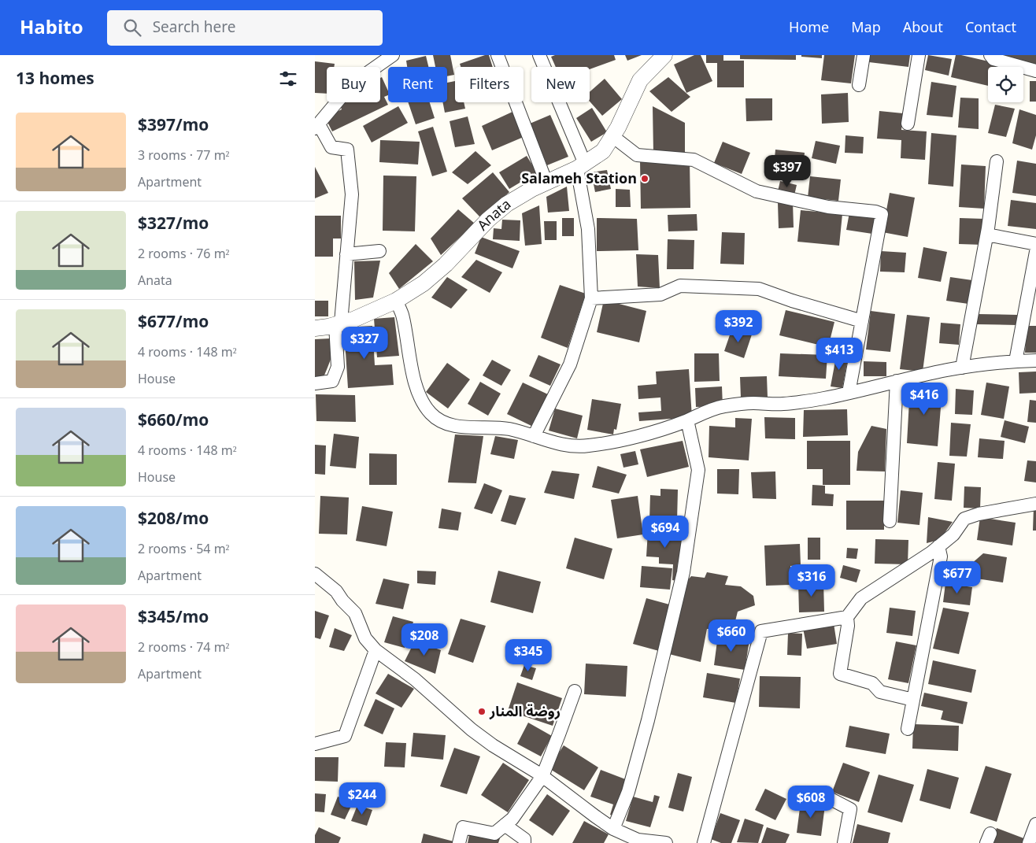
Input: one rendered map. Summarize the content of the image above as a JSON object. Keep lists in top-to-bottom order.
{
  "streets": {
    "street": ["Anata"]
  },
  "places": ["Salameh Station", "روضة المنار"],
  "page": {
    "header": "Habito",
    "search": "Search here",
    "nav": [
      "Home",
      "Map",
      "About",
      "Contact"
    ],
    "heading": "13 homes",
    "chip": [
      "Buy",
      "Rent",
      "Filters",
      "New"
    ],
    "list": [
      {
        "name": "$397/mo",
        "note": "3 rooms · 77 m² · Apartment"
      },
      {
        "name": "$327/mo",
        "note": "2 rooms · 76 m² · Anata"
      },
      {
        "name": "$677/mo",
        "note": "4 rooms · 148 m² · House"
      },
      {
        "name": "$660/mo",
        "note": "4 rooms · 148 m² · House"
      },
      {
        "name": "$208/mo",
        "note": "2 rooms · 54 m² · Apartment"
      },
      {
        "name": "$345/mo",
        "note": "2 rooms · 74 m² · Apartment"
      }
    ],
    "price": [
      "$397",
      "$392",
      "$327",
      "$413",
      "$416",
      "$694",
      "$677",
      "$316",
      "$660",
      "$208",
      "$345",
      "$244",
      "$608"
    ]
  }
}
